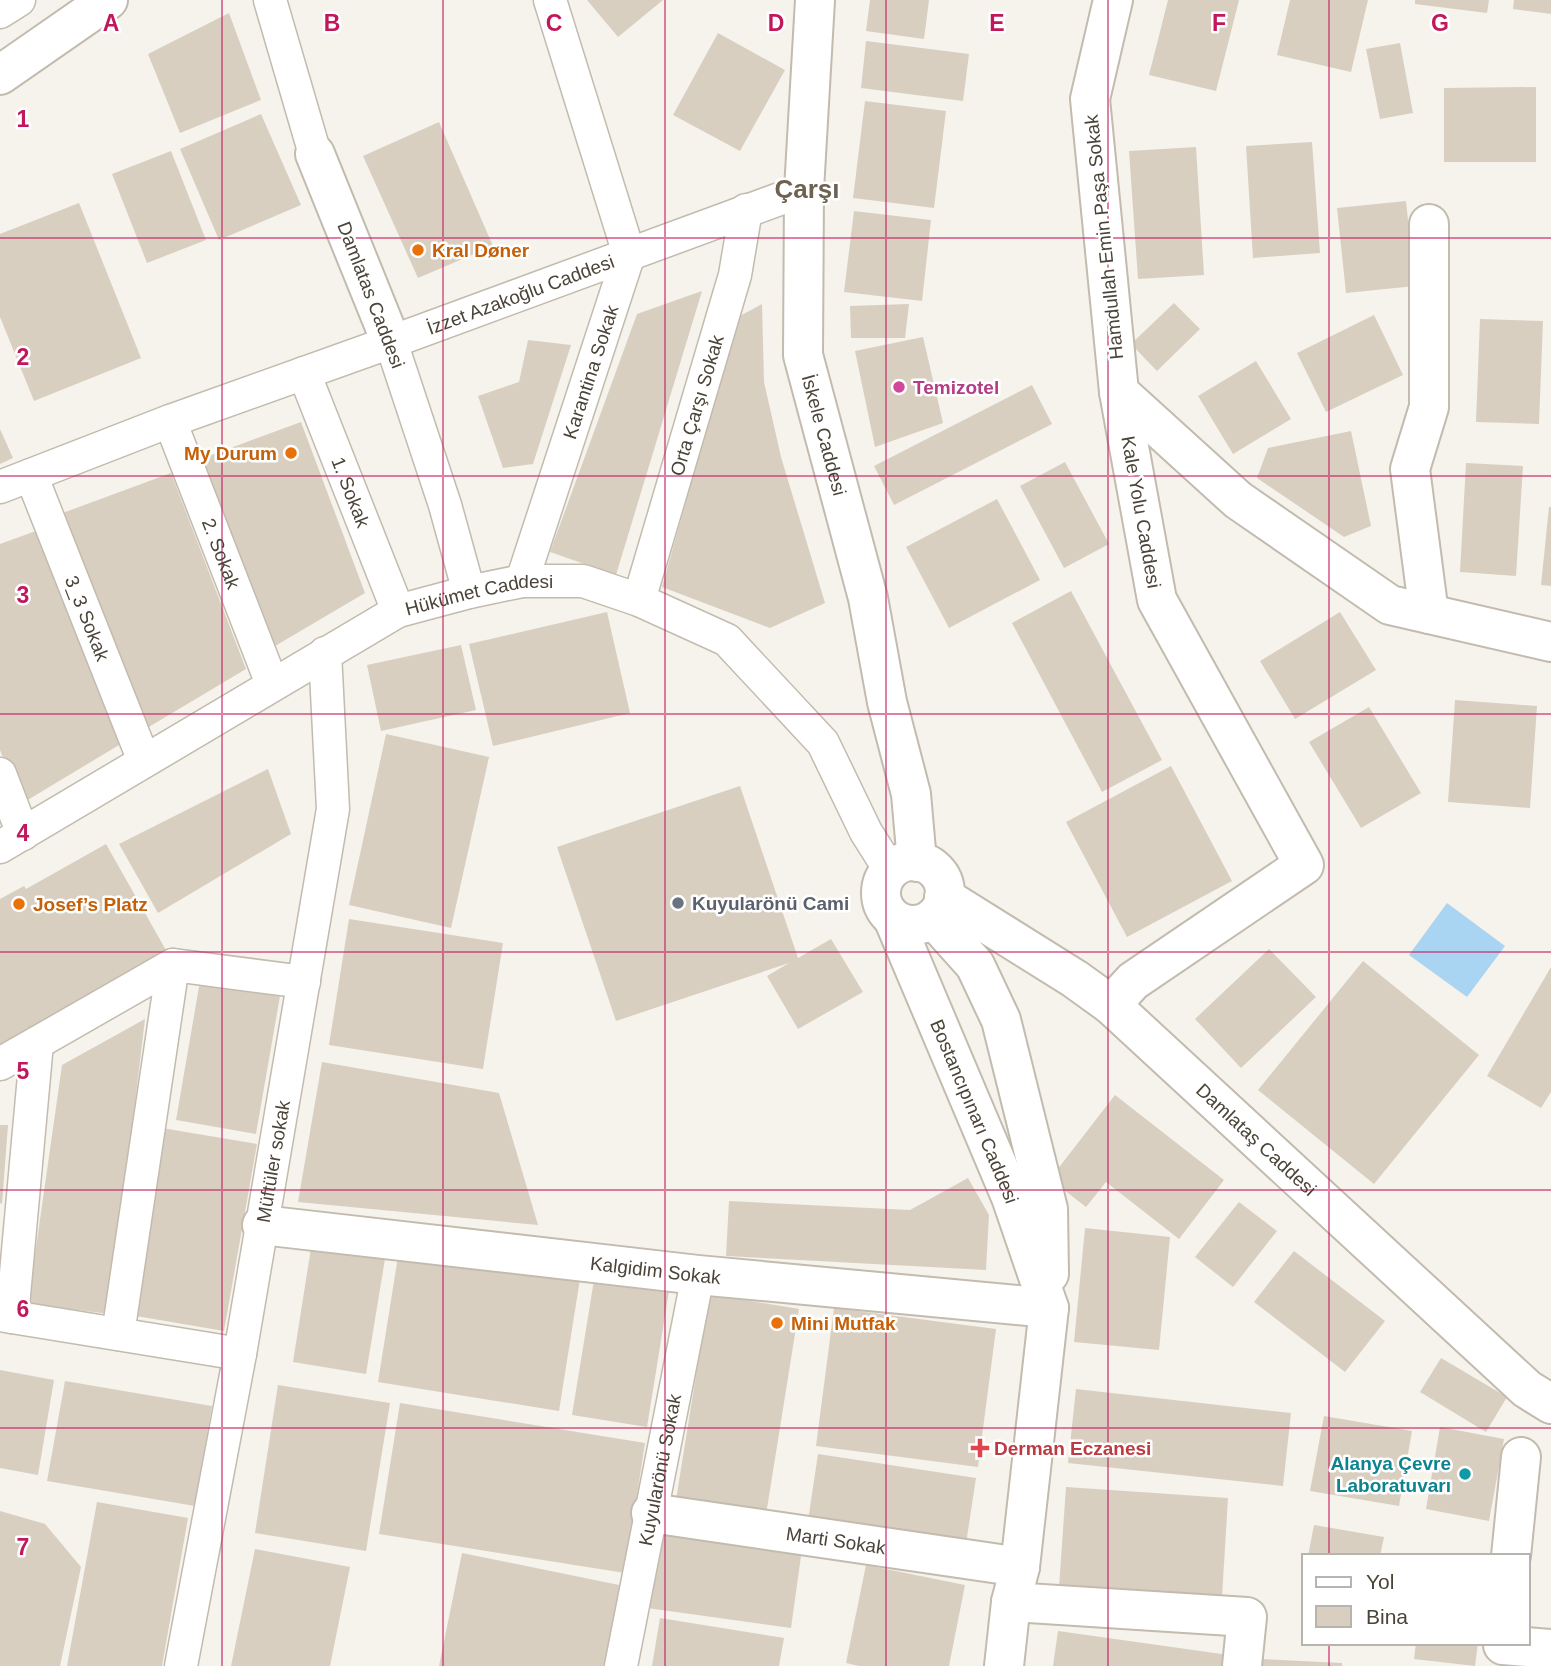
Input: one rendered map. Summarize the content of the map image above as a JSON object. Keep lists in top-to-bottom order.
{
  "streets": {
    "street": [
      "Hamdullah Emin Paşa Sokak",
      "Damlatas Caddesi",
      "İzzet Azakoğlu Caddesi",
      "Karantina Sokak",
      "Orta Çarşı Sokak",
      "İskele Caddesi",
      "1. Sokak",
      "Kale Yolu Caddesi",
      "2. Sokak",
      "Hükümet Caddesi",
      "3_3 Sokak",
      "Bostancıpınarı Caddesi",
      "Damlataş Caddesi",
      "Müftüler sokak",
      "Kalgidim Sokak",
      "Kuyularönü Sokak",
      "Marti Sokak"
    ]
  },
  "crossings": [
    ["Hamdullah Emin Paşa Sokak", "Kale Yolu Caddesi"],
    ["Damlatas Caddesi", "İzzet Azakoğlu Caddesi"],
    ["Damlatas Caddesi", "Hükümet Caddesi"],
    ["İzzet Azakoğlu Caddesi", "Karantina Sokak"],
    ["İzzet Azakoğlu Caddesi", "Orta Çarşı Sokak"],
    ["İzzet Azakoğlu Caddesi", "İskele Caddesi"],
    ["İzzet Azakoğlu Caddesi", "1. Sokak"],
    ["İzzet Azakoğlu Caddesi", "2. Sokak"],
    ["İzzet Azakoğlu Caddesi", "3_3 Sokak"],
    ["Karantina Sokak", "Hükümet Caddesi"],
    ["Orta Çarşı Sokak", "Hükümet Caddesi"],
    ["İskele Caddesi", "Hükümet Caddesi"],
    ["İskele Caddesi", "Bostancıpınarı Caddesi"],
    ["İskele Caddesi", "Damlataş Caddesi"],
    ["1. Sokak", "Hükümet Caddesi"],
    ["Kale Yolu Caddesi", "Damlataş Caddesi"],
    ["2. Sokak", "Hükümet Caddesi"],
    ["Hükümet Caddesi", "3_3 Sokak"],
    ["Hükümet Caddesi", "Bostancıpınarı Caddesi"],
    ["Hükümet Caddesi", "Damlataş Caddesi"],
    ["Hükümet Caddesi", "Müftüler sokak"],
    ["Bostancıpınarı Caddesi", "Damlataş Caddesi"],
    ["Bostancıpınarı Caddesi", "Kalgidim Sokak"],
    ["Bostancıpınarı Caddesi", "Marti Sokak"],
    ["Müftüler sokak", "Kalgidim Sokak"],
    ["Kalgidim Sokak", "Kuyularönü Sokak"],
    ["Kuyularönü Sokak", "Marti Sokak"]
  ],
  "districts": ["Çarşı"],
  "places": {
    "other": [
      "Kral Døner",
      "Temizotel",
      "My Durum",
      "Kuyularönü Cami",
      "Josef’s Platz",
      "Mini Mutfak",
      "Alanya Çevre Laboratuvarı"
    ],
    "health": ["Derman Eczanesi"]
  },
  "legend": ["Yol", "Bina"],
  "grid": {
    "columns": [
      "A",
      "B",
      "C",
      "D",
      "E",
      "F",
      "G"
    ],
    "rows": [
      "1",
      "2",
      "3",
      "4",
      "5",
      "6",
      "7"
    ]
  }
}
